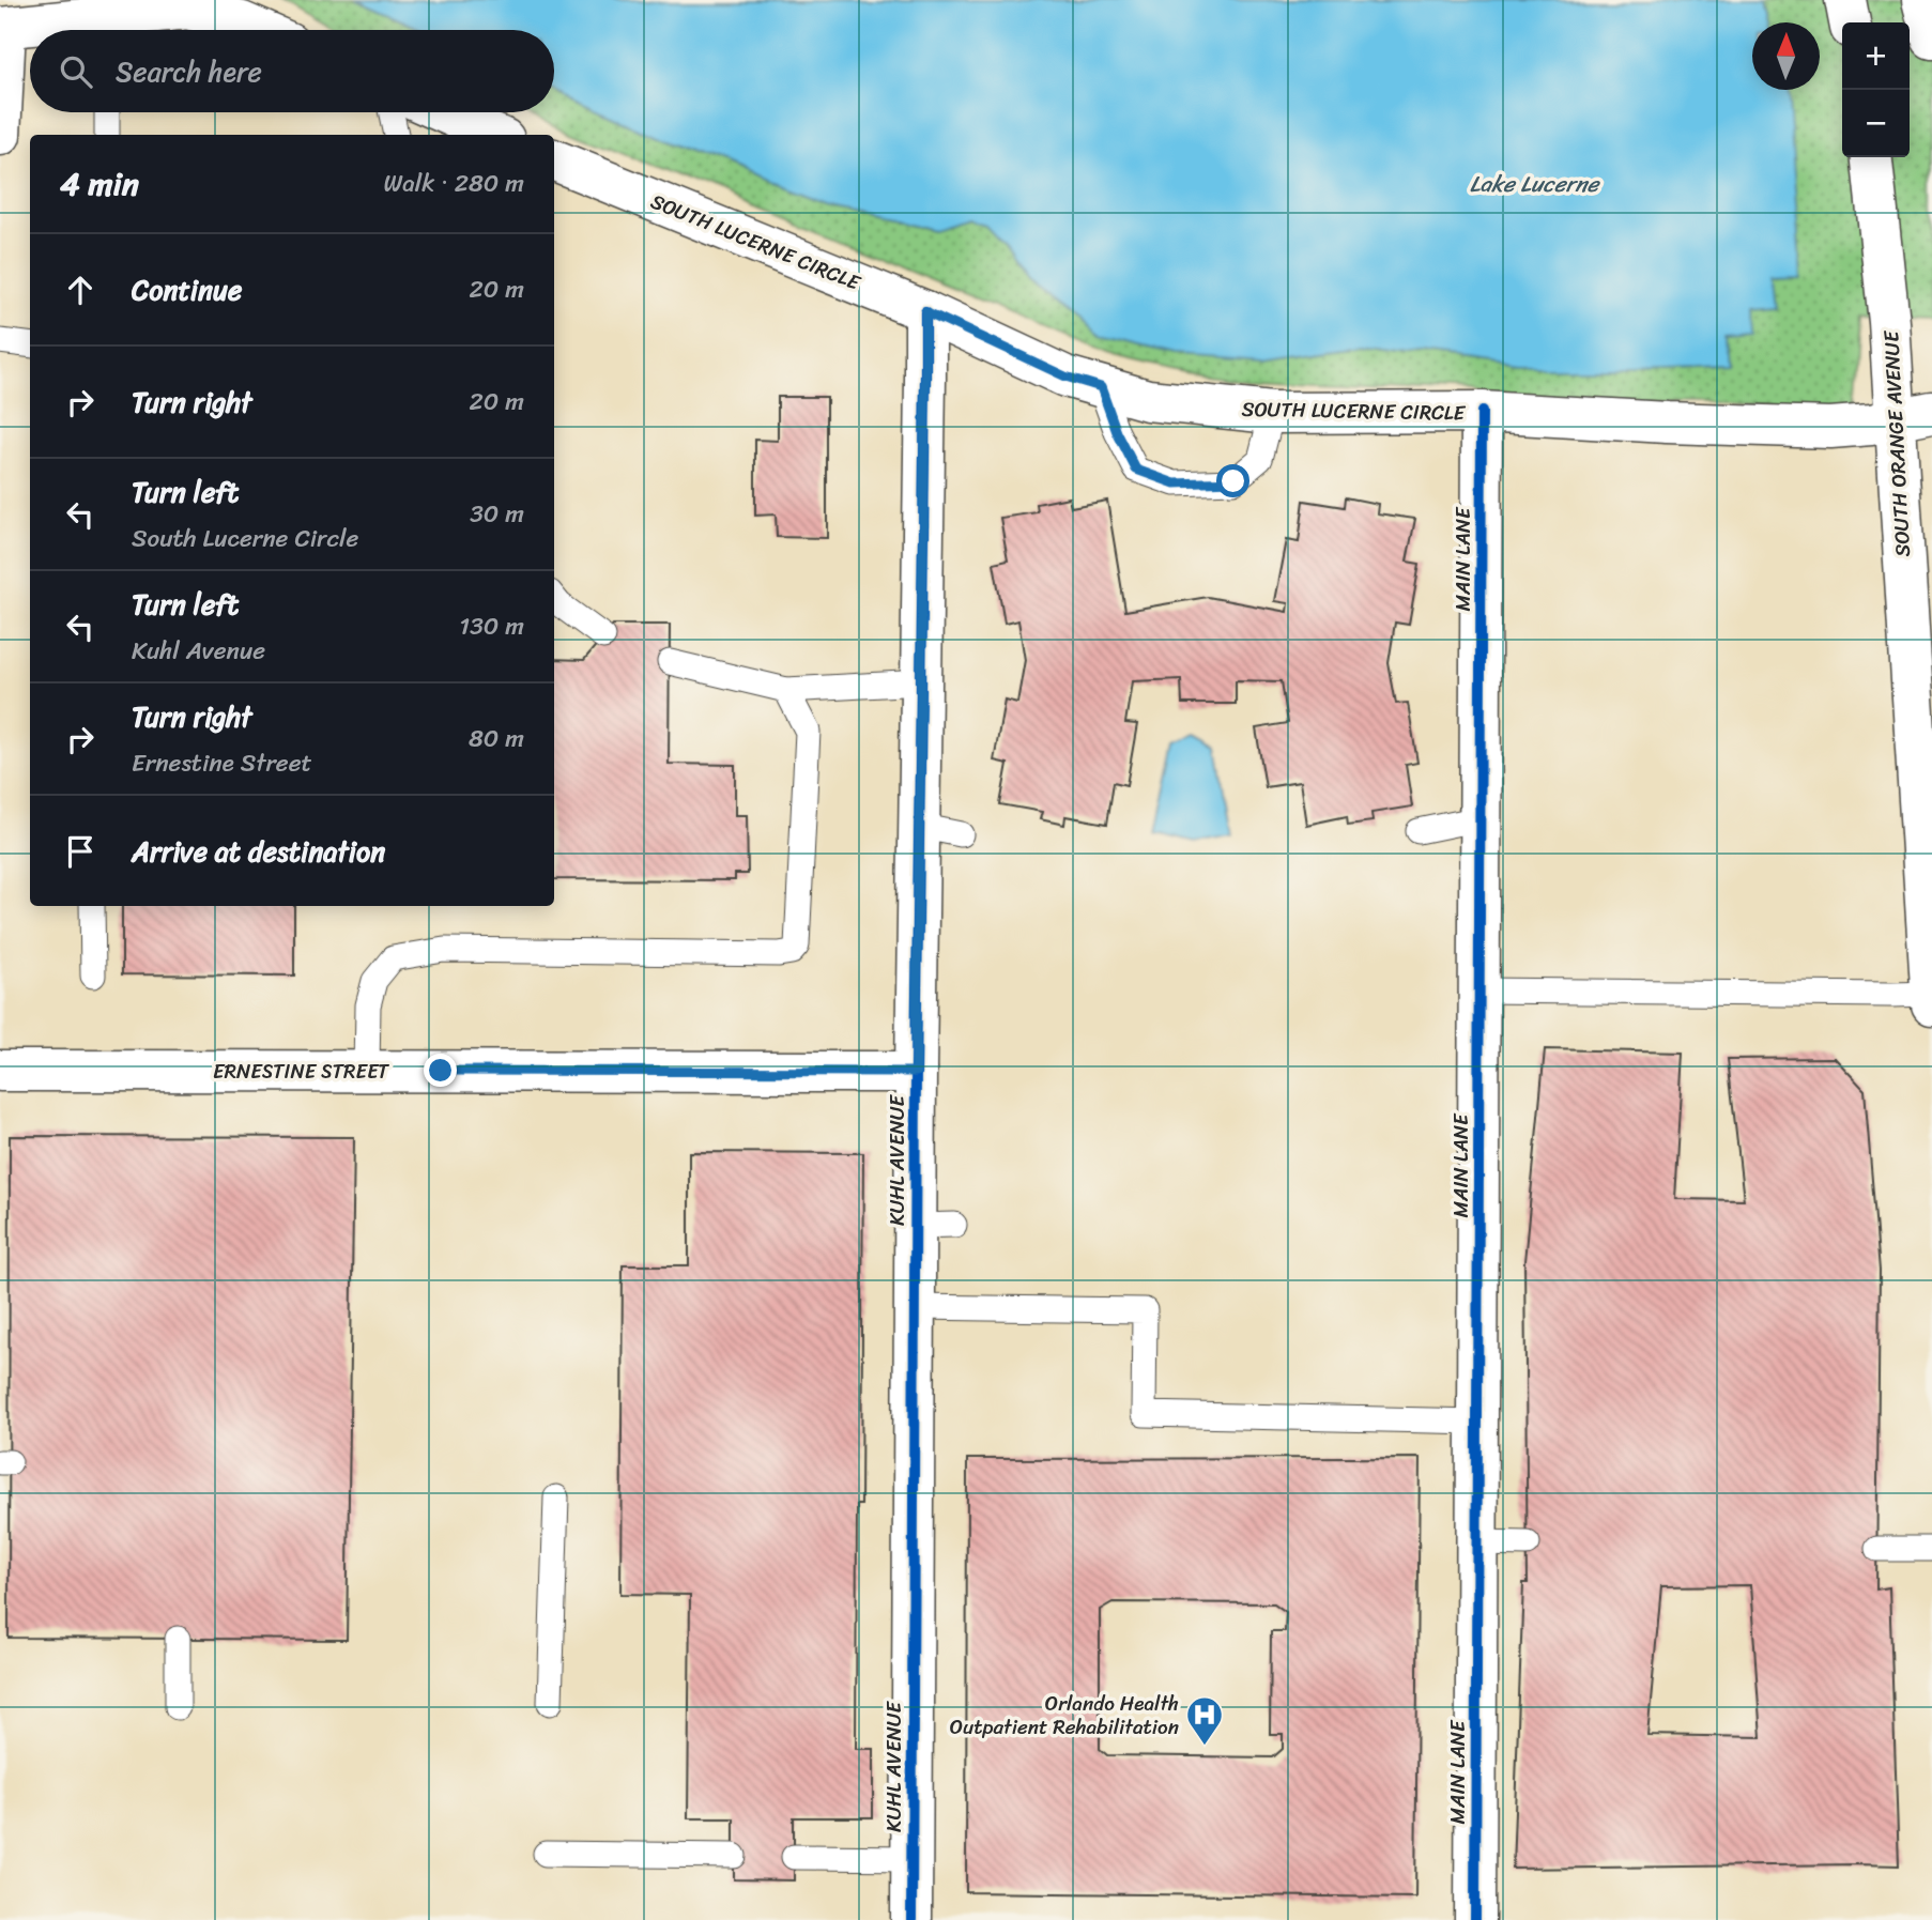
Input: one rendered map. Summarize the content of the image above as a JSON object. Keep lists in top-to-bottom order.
{
  "streets": {
    "street": [
      "SOUTH LUCERNE CIRCLE",
      "SOUTH ORANGE AVENUE",
      "MAIN LANE",
      "ERNESTINE STREET",
      "KUHL AVENUE"
    ]
  },
  "crossings": [
    ["SOUTH LUCERNE CIRCLE", "SOUTH ORANGE AVENUE"],
    ["SOUTH LUCERNE CIRCLE", "MAIN LANE"],
    ["SOUTH LUCERNE CIRCLE", "KUHL AVENUE"],
    ["ERNESTINE STREET", "KUHL AVENUE"]
  ],
  "water": ["Lake Lucerne"],
  "places": {
    "hospital": ["Orlando Health Outpatient Rehabilitation"]
  },
  "north": "top",
  "page": {
    "map_buttons": ["+", "−"],
    "search": "Search here",
    "heading": ["4 min", "Walk · 280 m"],
    "list": [
      ["Continue", "20 m"],
      ["Turn right", "20 m"],
      ["Turn left", "South Lucerne Circle", "30 m"],
      ["Turn left", "Kuhl Avenue", "130 m"],
      ["Turn right", "Ernestine Street", "80 m"],
      "Arrive at destination"
    ]
  }
}
